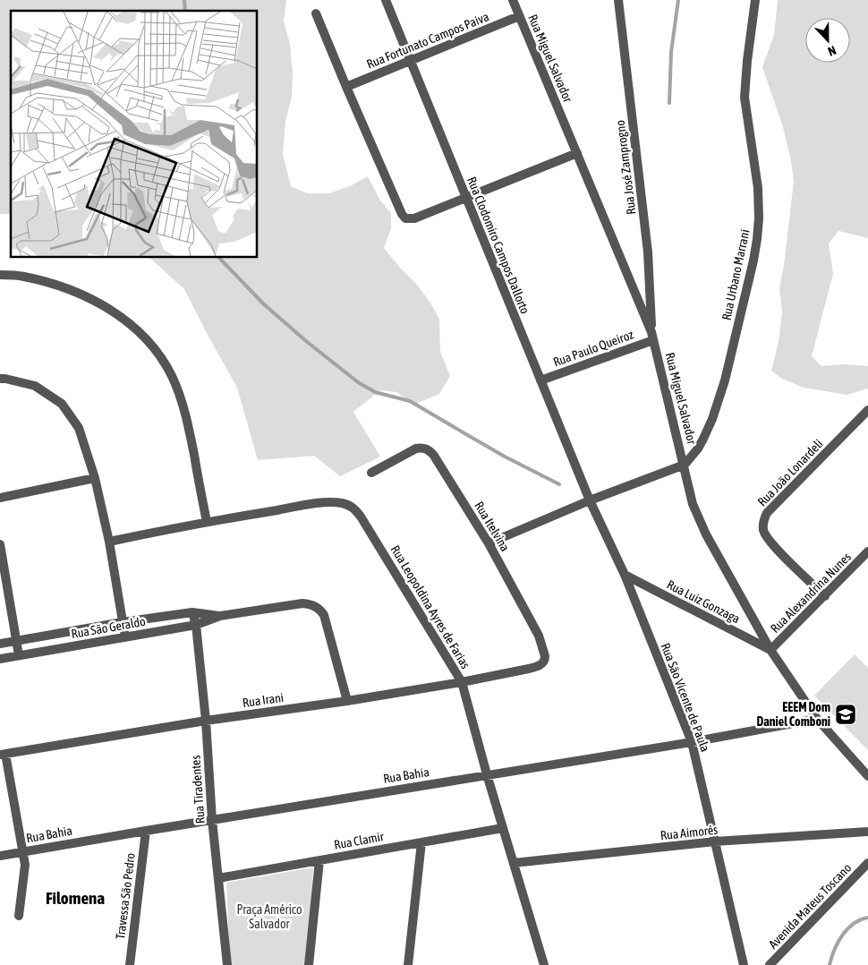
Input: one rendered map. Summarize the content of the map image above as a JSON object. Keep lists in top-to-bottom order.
{
  "streets": {
    "street": [
      "Rua Fortunato Campos Paiva",
      "Rua Miguel Salvador",
      "Rua José Zamprogno",
      "Rua Clodomiro Campos Dallorto",
      "Rua Urbano Marrani",
      "Rua Paulo Queiroz",
      "Rua João Lonardeli",
      "Rua Itelvina",
      "Rua Alexandrina Nunes",
      "Rua Luiz Gonzaga",
      "Rua Leopoldina Ayres de Farias",
      "Rua São Geraldo",
      "Rua São Vicente de Paula",
      "Rua Irani",
      "Rua Bahia",
      "Rua Tiradentes",
      "Rua Aimorés",
      "Rua Clamir",
      "Travessa São Pedro",
      "Avenida Mateus Toscano"
    ]
  },
  "crossings": [
    ["Rua Fortunato Campos Paiva", "Rua Miguel Salvador"],
    ["Rua Fortunato Campos Paiva", "Rua Clodomiro Campos Dallorto"],
    ["Rua Miguel Salvador", "Rua José Zamprogno"],
    ["Rua Miguel Salvador", "Rua Urbano Marrani"],
    ["Rua Miguel Salvador", "Rua Paulo Queiroz"],
    ["Rua Miguel Salvador", "Rua Alexandrina Nunes"],
    ["Rua Miguel Salvador", "Rua Luiz Gonzaga"],
    ["Rua Miguel Salvador", "Rua Bahia"],
    ["Rua José Zamprogno", "Rua Paulo Queiroz"],
    ["Rua Clodomiro Campos Dallorto", "Rua Paulo Queiroz"],
    ["Rua Clodomiro Campos Dallorto", "Rua São Vicente de Paula"],
    ["Rua João Lonardeli", "Rua Alexandrina Nunes"],
    ["Rua Itelvina", "Rua Irani"],
    ["Rua Alexandrina Nunes", "Rua Luiz Gonzaga"],
    ["Rua Luiz Gonzaga", "Rua São Vicente de Paula"],
    ["Rua Leopoldina Ayres de Farias", "Rua Irani"],
    ["Rua Leopoldina Ayres de Farias", "Rua Bahia"],
    ["Rua Leopoldina Ayres de Farias", "Rua Aimorés"],
    ["Rua Leopoldina Ayres de Farias", "Rua Clamir"],
    ["Rua São Geraldo", "Rua Irani"],
    ["Rua São Geraldo", "Rua Tiradentes"],
    ["Rua São Vicente de Paula", "Rua Bahia"],
    ["Rua São Vicente de Paula", "Rua Aimorés"],
    ["Rua Irani", "Rua Tiradentes"],
    ["Rua Bahia", "Rua Tiradentes"],
    ["Rua Bahia", "Travessa São Pedro"],
    ["Rua Tiradentes", "Rua Clamir"]
  ],
  "districts": ["Filomena"],
  "parks": ["Praça Américo Salvador"],
  "places": {
    "school or university": ["EEEM Dom Daniel Comboni"]
  },
  "north": "bottom"
}
